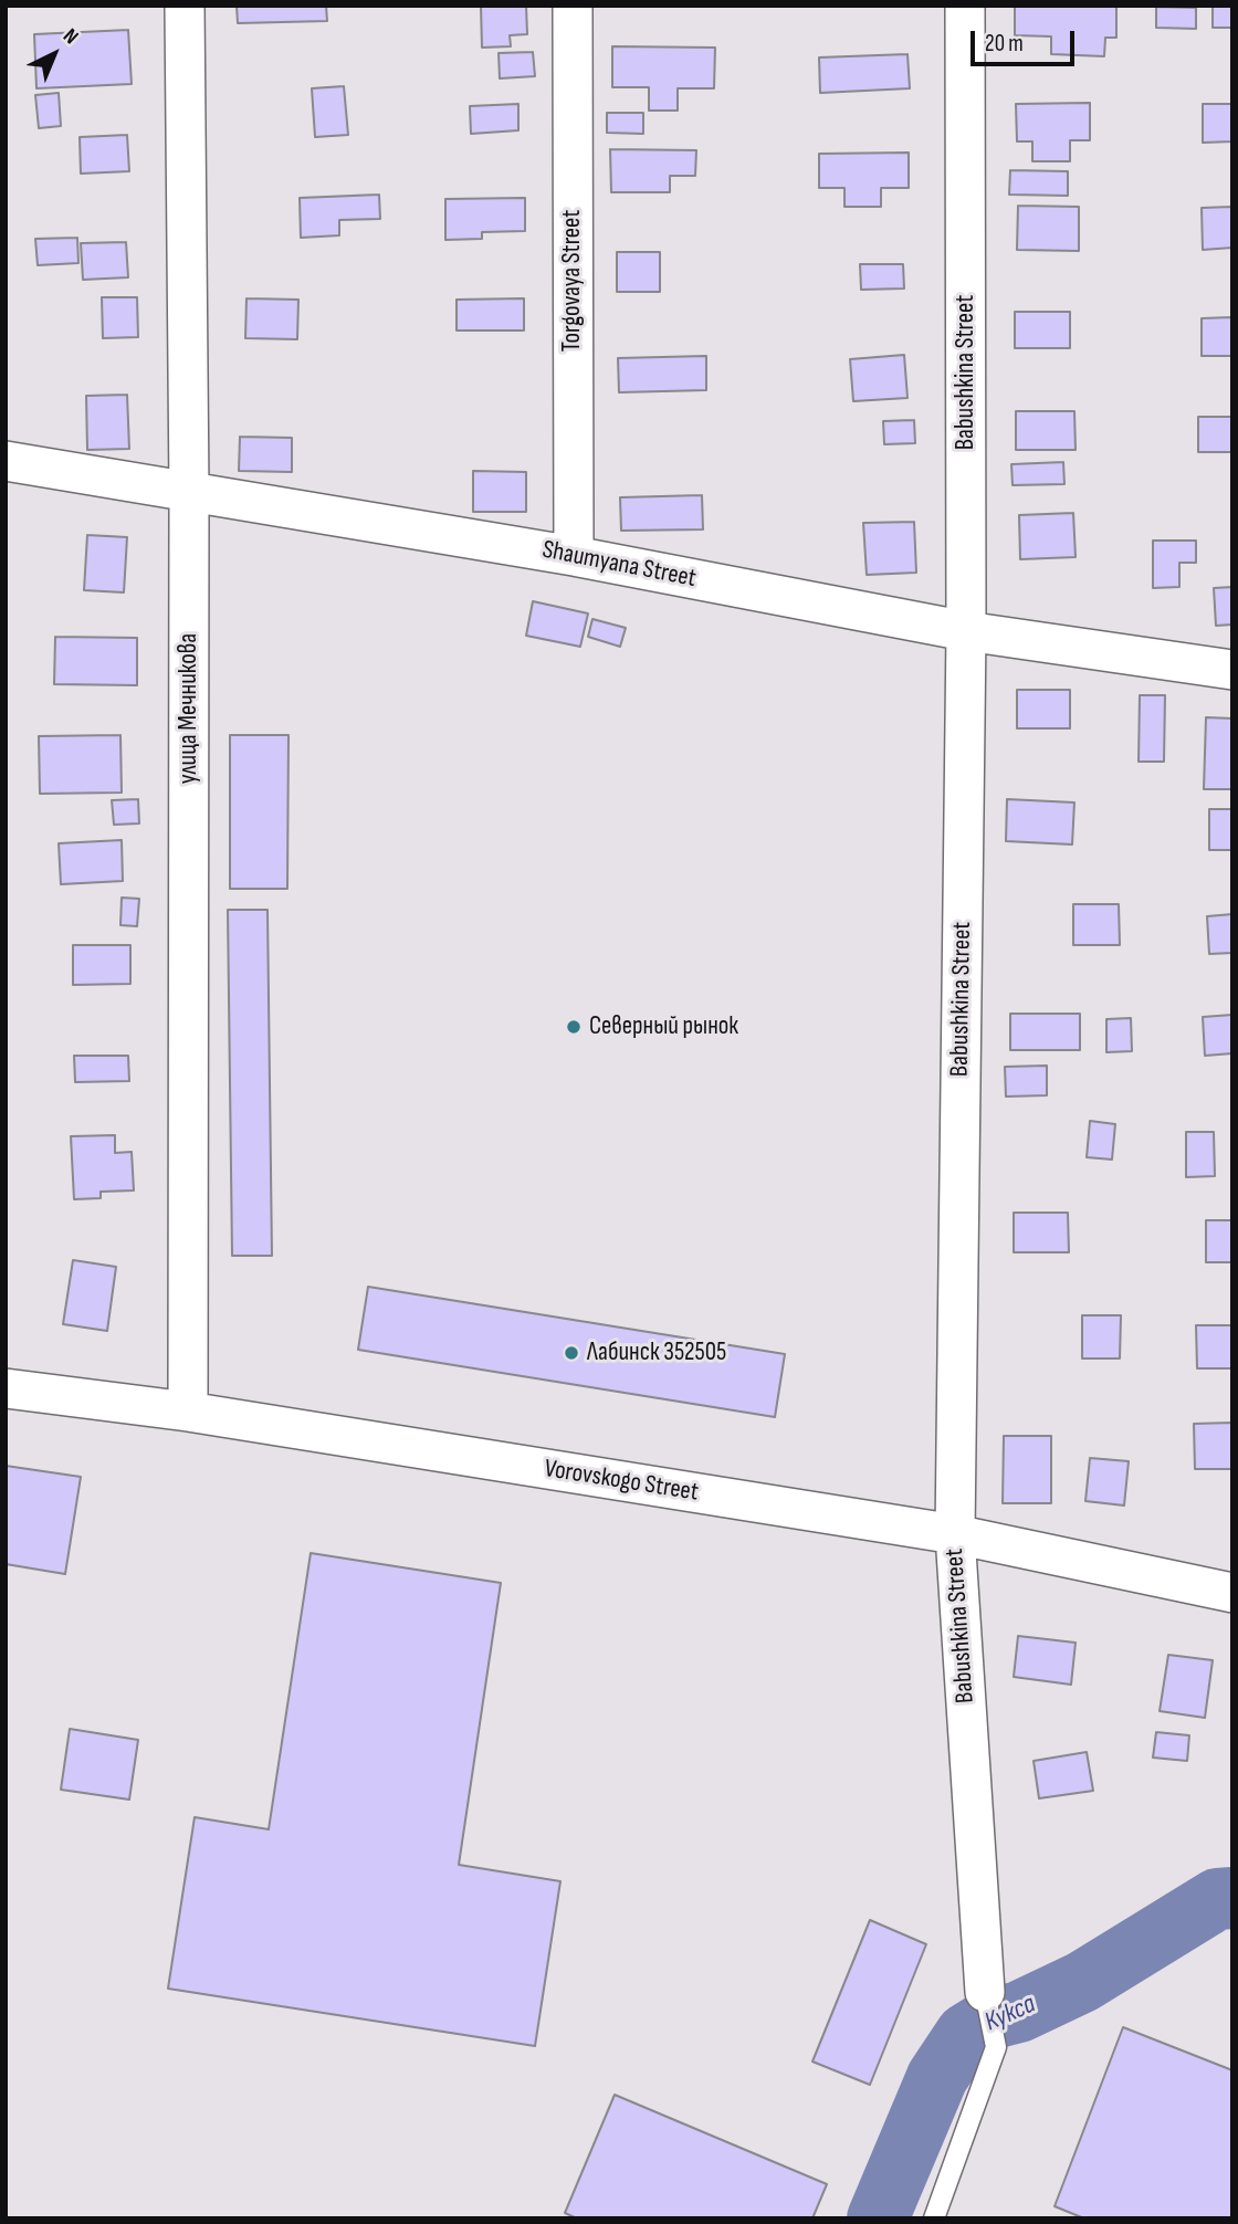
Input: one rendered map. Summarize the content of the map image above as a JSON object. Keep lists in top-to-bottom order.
{
  "streets": {
    "street": [
      "Torgovaya Street",
      "Babushkina Street",
      "Shaumyana Street",
      "улица Мечникова",
      "Vorovskogo Street"
    ]
  },
  "crossings": [
    ["Torgovaya Street", "Shaumyana Street"],
    ["Babushkina Street", "Shaumyana Street"],
    ["Babushkina Street", "Vorovskogo Street"],
    ["Shaumyana Street", "улица Мечникова"],
    ["улица Мечникова", "Vorovskogo Street"]
  ],
  "water": ["Кукса"],
  "places": ["Северный рынок", "Лабинск 352505"],
  "scale_bar": "20 m",
  "north": "top right"
}
